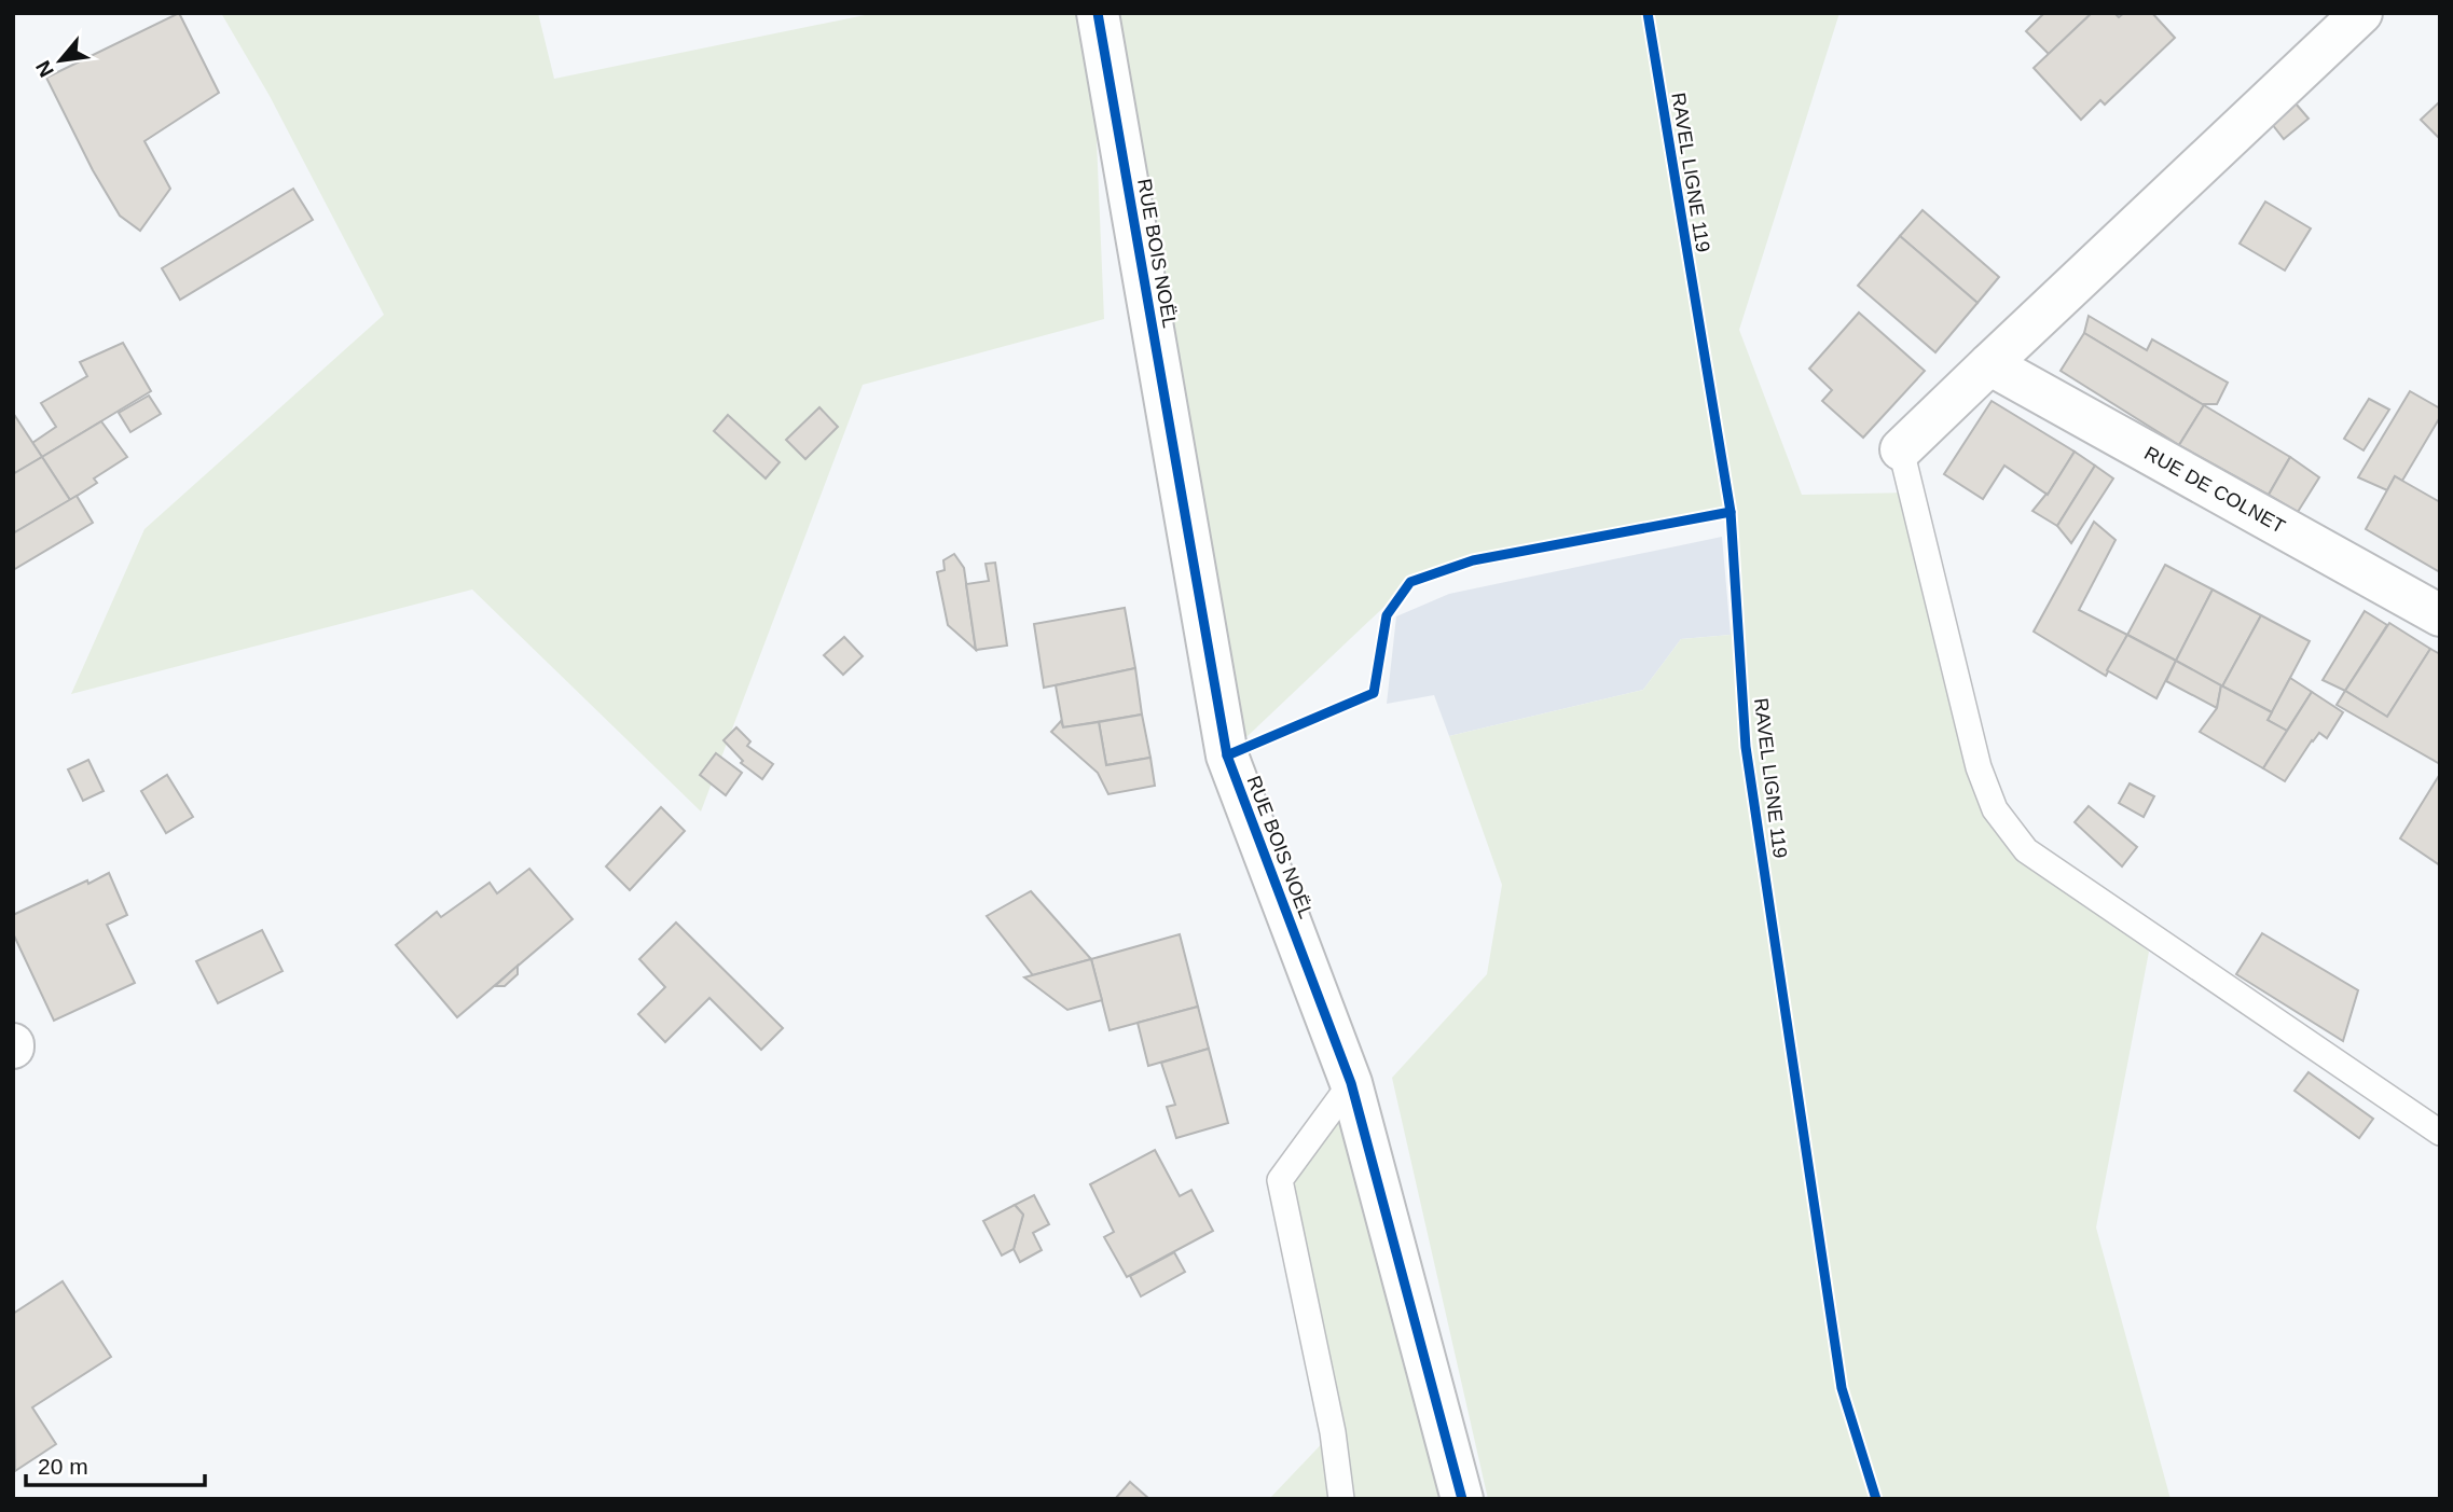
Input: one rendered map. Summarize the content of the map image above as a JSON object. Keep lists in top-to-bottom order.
{
  "streets": {
    "street": ["RUE BOIS NOËL", "RUE DE COLNET"],
    "cycle path": ["RAVEL LIGNE 119"]
  },
  "scale_bar": "20 m",
  "north": "bottom left"
}
